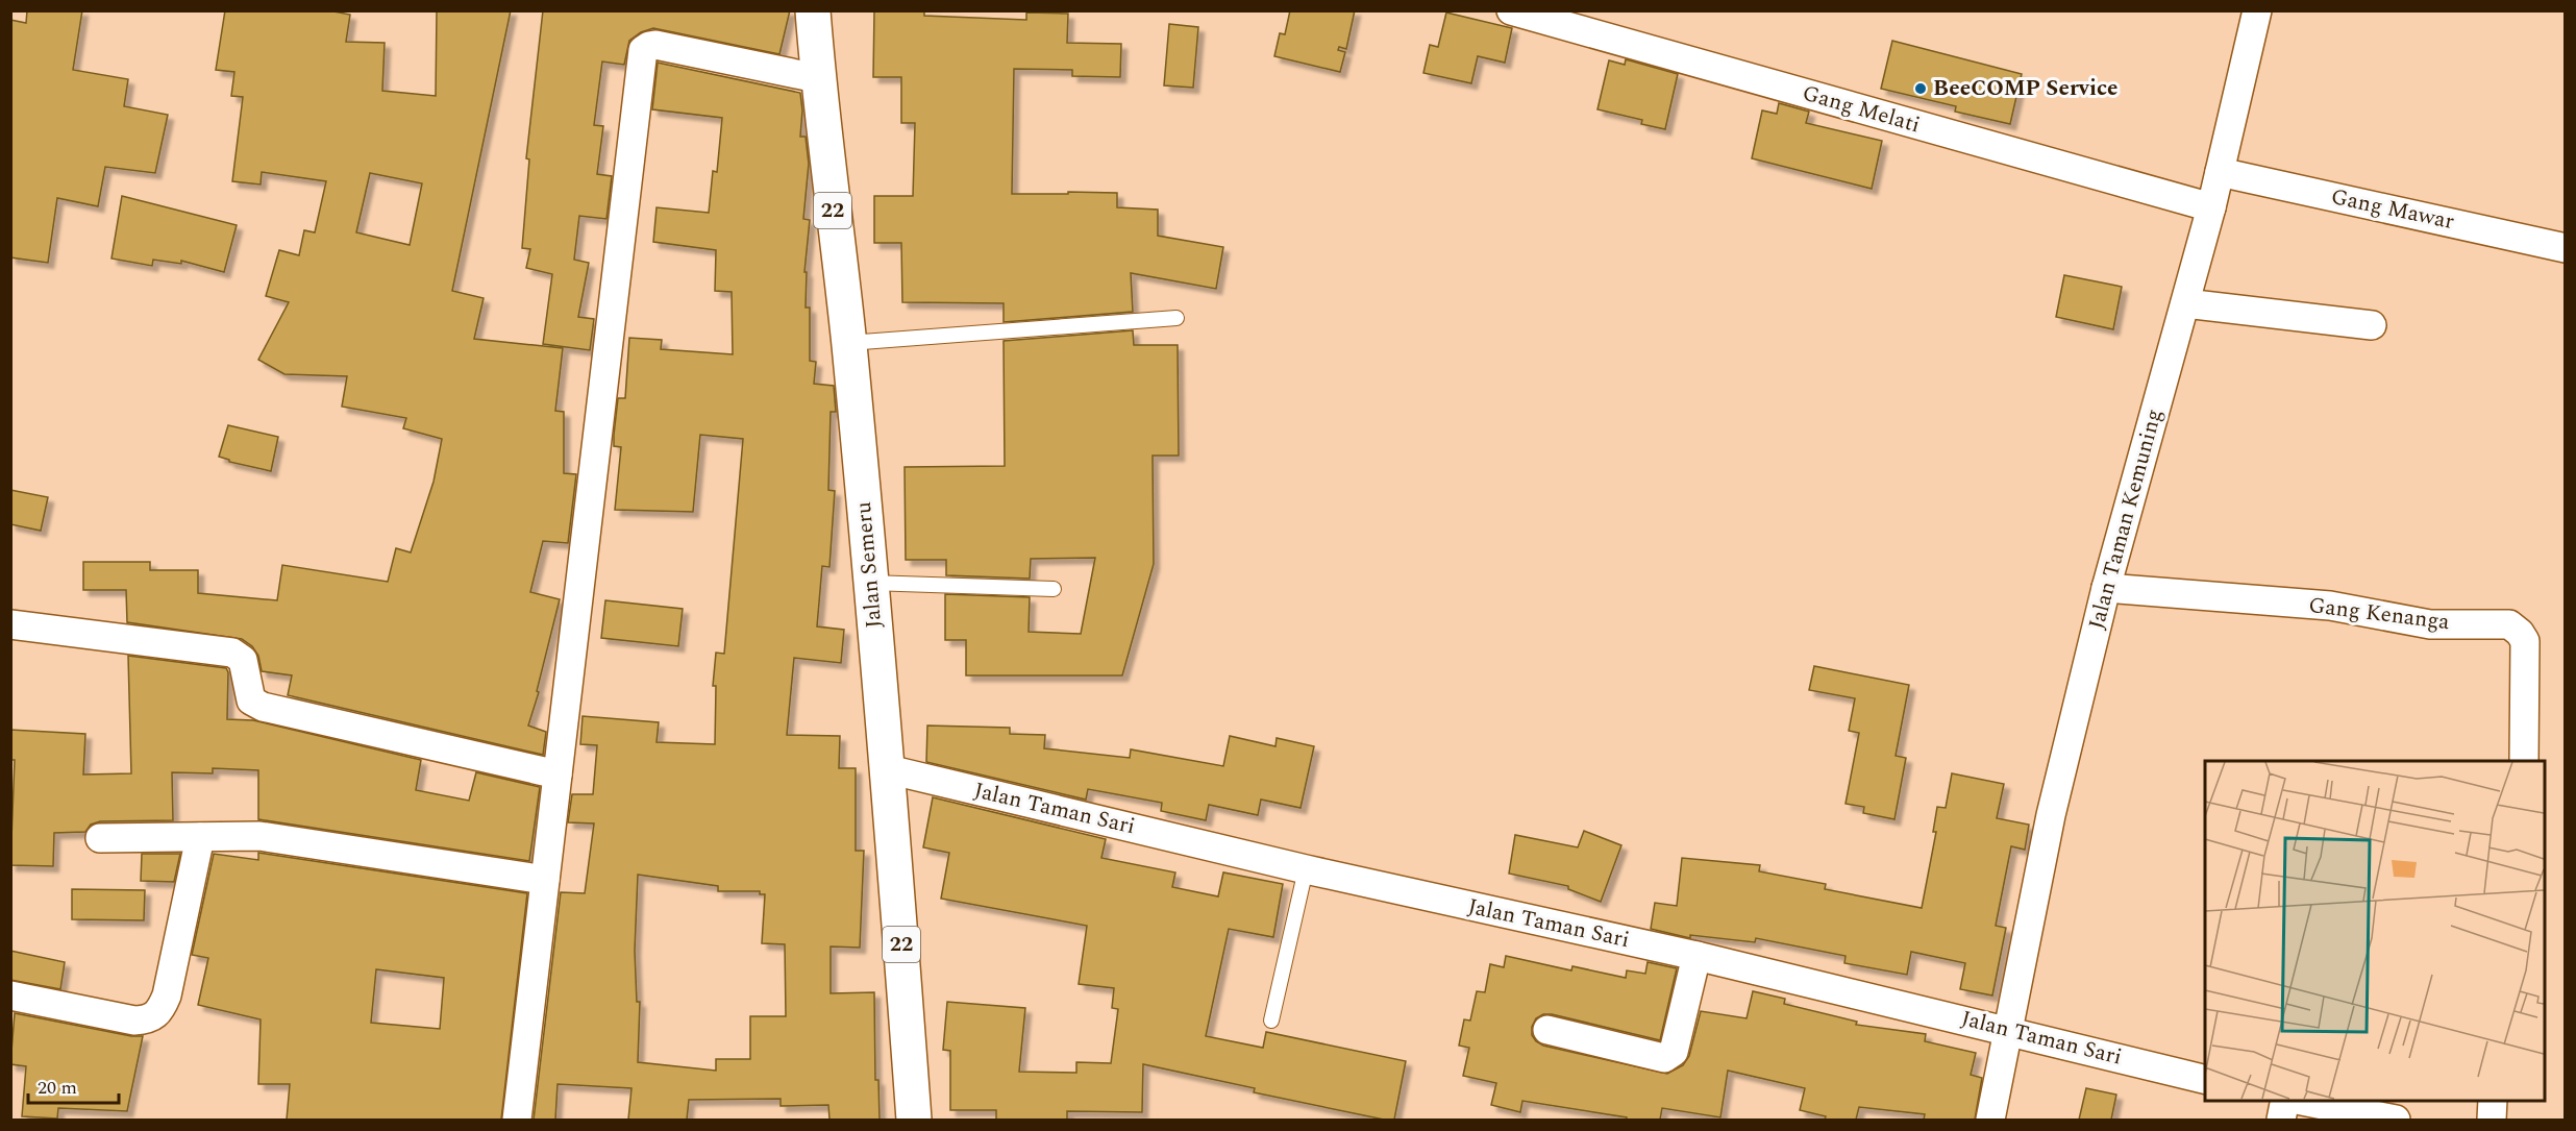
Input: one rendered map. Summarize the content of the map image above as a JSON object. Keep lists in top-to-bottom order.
{
  "streets": {
    "highway": ["22", "Jalan Semeru"],
    "street": [
      "Gang Melati",
      "Gang Mawar",
      "Jalan Taman Kemuning",
      "Gang Kenanga",
      "Jalan Taman Sari"
    ]
  },
  "crossings": [
    ["Gang Melati", "Jalan Taman Kemuning"],
    ["Gang Mawar", "Jalan Taman Kemuning"],
    ["Jalan Taman Kemuning", "Gang Kenanga"],
    ["Jalan Taman Kemuning", "Jalan Taman Sari"],
    ["Jalan Semeru", "Jalan Taman Sari"]
  ],
  "places": ["BeeCOMP Service"],
  "scale_bar": "20 m"
}
